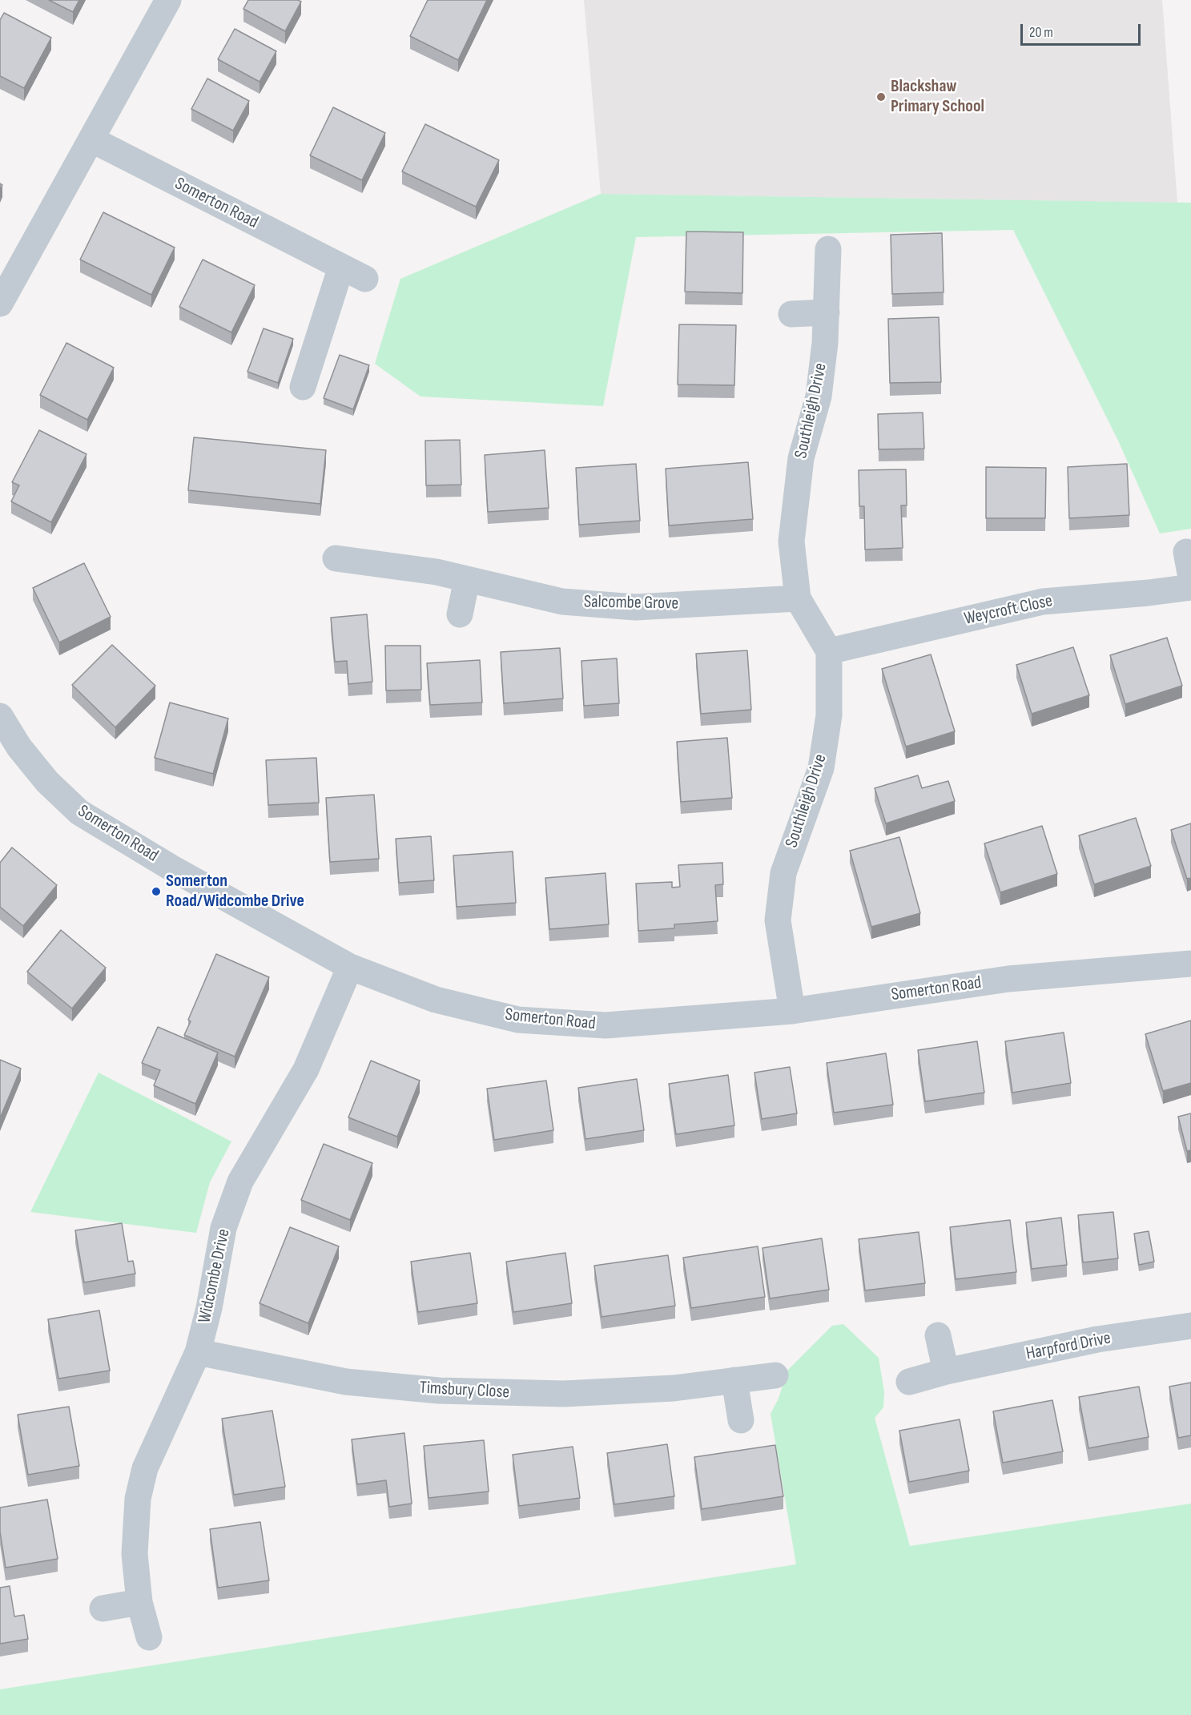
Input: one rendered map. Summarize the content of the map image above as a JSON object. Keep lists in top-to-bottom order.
{
  "streets": {
    "street": [
      "Somerton Road",
      "Southleigh Drive",
      "Salcombe Grove",
      "Weycroft Close",
      "Widcombe Drive",
      "Harpford Drive",
      "Timsbury Close"
    ]
  },
  "crossings": [
    ["Somerton Road", "Southleigh Drive"],
    ["Somerton Road", "Widcombe Drive"],
    ["Southleigh Drive", "Salcombe Grove"],
    ["Southleigh Drive", "Weycroft Close"],
    ["Widcombe Drive", "Timsbury Close"]
  ],
  "places": ["Blackshaw Primary School", "Somerton Road/Widcombe Drive"],
  "scale_bar": "20 m"
}
